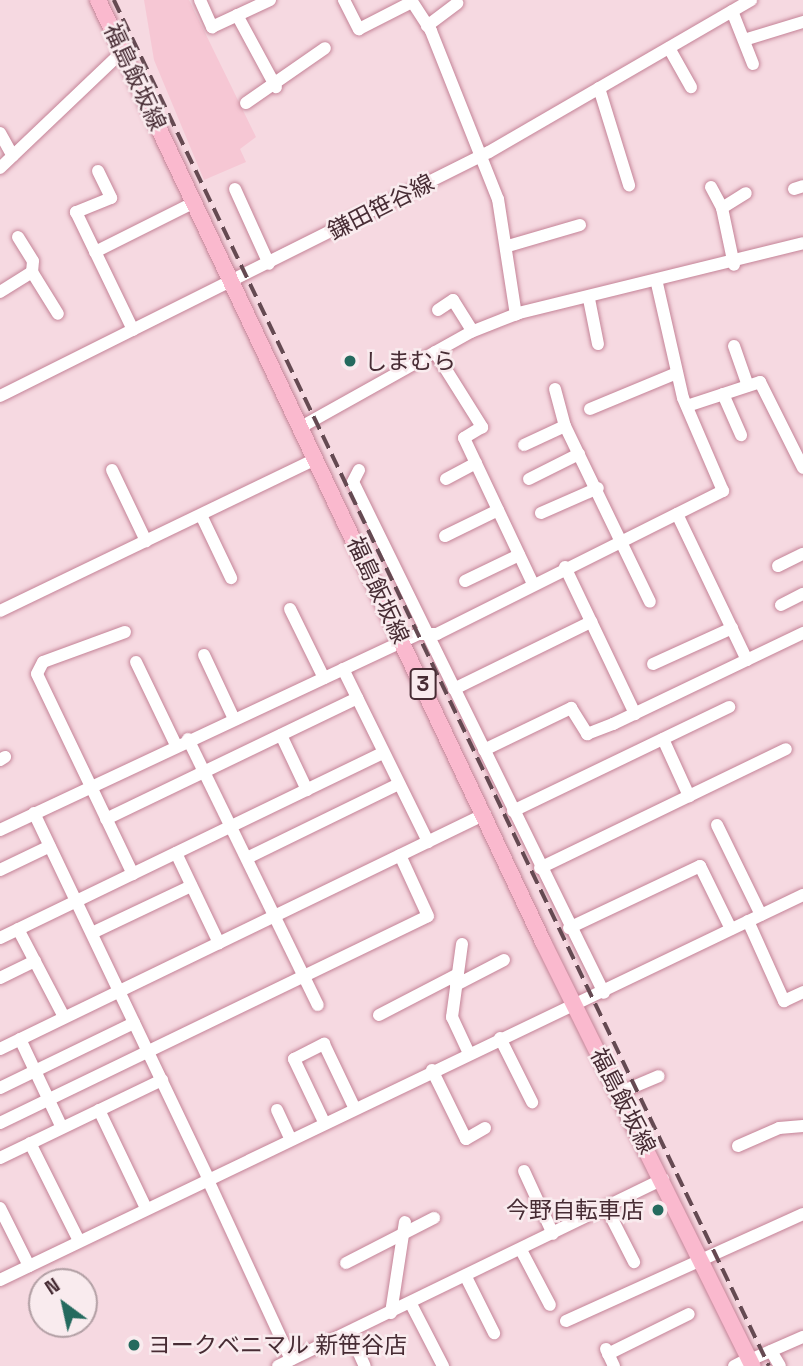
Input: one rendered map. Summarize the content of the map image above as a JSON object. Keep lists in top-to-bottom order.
{
  "streets": {
    "main road": ["福島飯坂線", "3"],
    "street": ["鎌田笹谷線"]
  },
  "crossings": [
    ["福島飯坂線", "鎌田笹谷線"]
  ],
  "places": ["しまむら", "今野自転車店", "ヨークベニマル 新笹谷店"],
  "north": "top left"
}
